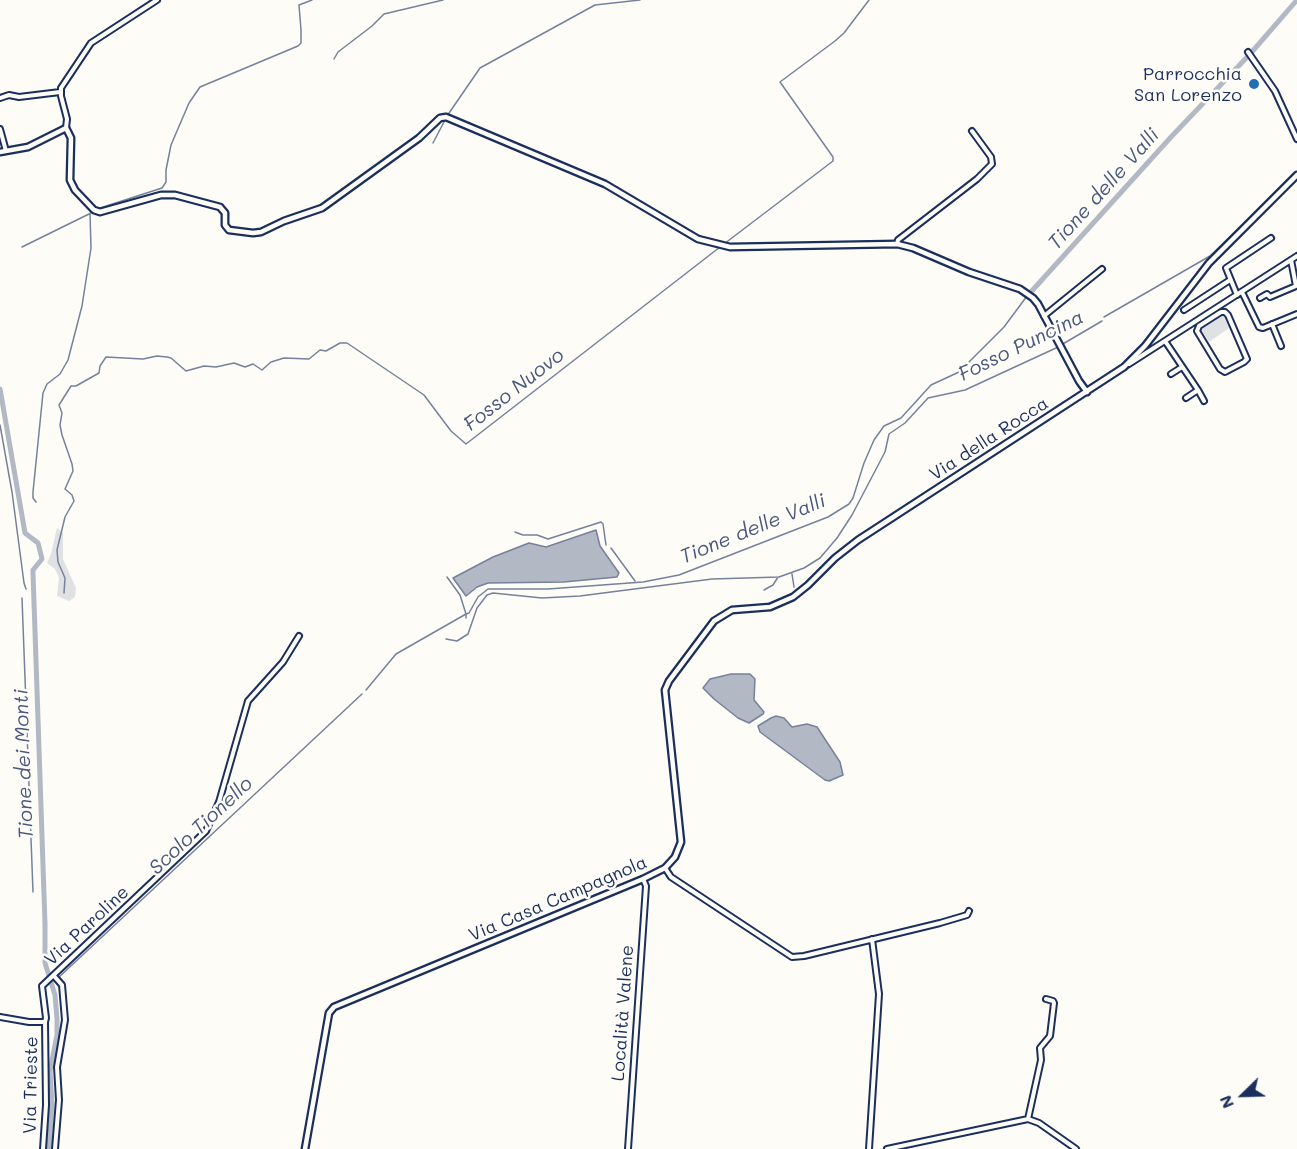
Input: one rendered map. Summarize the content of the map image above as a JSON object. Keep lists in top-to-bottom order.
{
  "streets": {
    "street": [
      "Via della Rocca",
      "Via Casa Campagnola",
      "Via Paroline",
      "Località Valene",
      "Via Trieste"
    ]
  },
  "crossings": [
    ["Via della Rocca", "Via Casa Campagnola"],
    ["Via Casa Campagnola", "Località Valene"],
    ["Via Paroline", "Via Trieste"]
  ],
  "water": [
    "Tione delle Valli",
    "Fosso Puncina",
    "Fosso Nuovo",
    "Tione dei Monti",
    "Scolo Tionello"
  ],
  "places": ["Parrocchia San Lorenzo"],
  "north": "bottom left"
}
